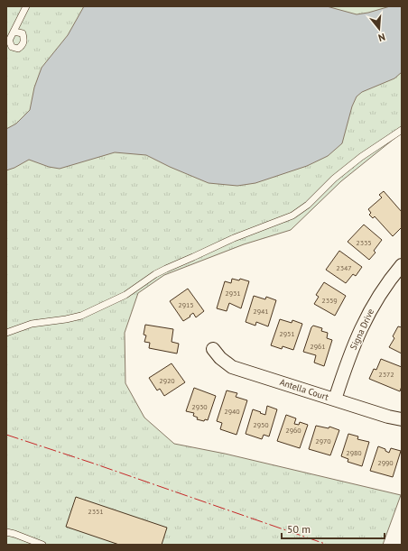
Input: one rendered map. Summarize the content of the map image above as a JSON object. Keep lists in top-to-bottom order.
{
  "streets": {
    "street": ["Signa Drive", "Antella Court"]
  },
  "crossings": [
    ["Signa Drive", "Antella Court"]
  ],
  "house_numbers": [
    "2335",
    "2347",
    "2931",
    "2359",
    "2915",
    "2941",
    "2951",
    "2961",
    "2372",
    "2920",
    "2930",
    "2940",
    "2950",
    "2960",
    "2970",
    "2980",
    "2990",
    "2351"
  ],
  "scale_bar": "50 m",
  "north": "bottom"
}
